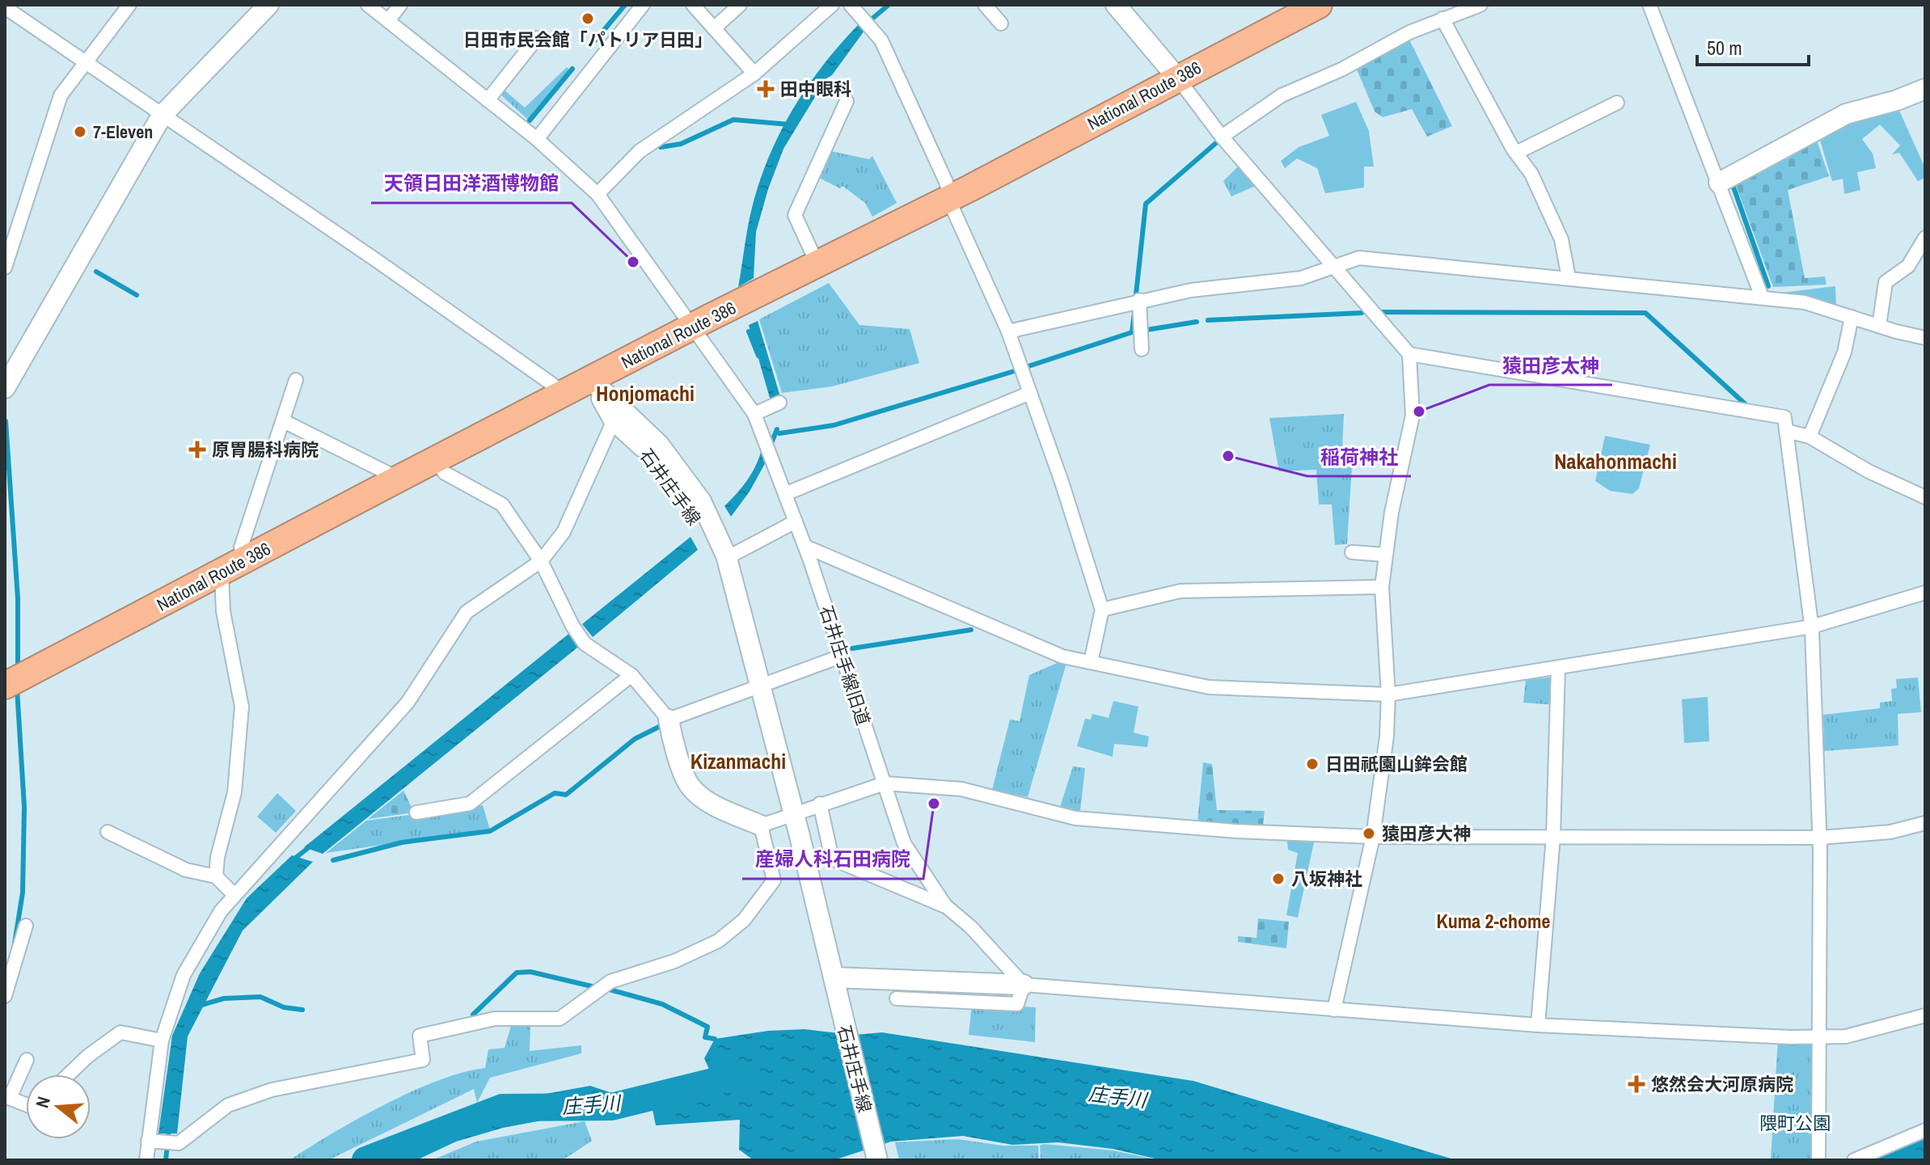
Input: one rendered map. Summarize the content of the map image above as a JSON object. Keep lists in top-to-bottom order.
{
  "streets": {
    "highway": ["National Route 386"],
    "main road": ["石井庄手線"],
    "street": ["石井庄手線旧道"]
  },
  "crossings": [
    ["National Route 386", "石井庄手線"],
    ["National Route 386", "石井庄手線旧道"]
  ],
  "districts": [
    "Honjomachi",
    "Nakahonmachi",
    "Kizanmachi",
    "Kuma 2-chome"
  ],
  "water": ["庄手川"],
  "parks": ["隈町公園"],
  "places": {
    "other": [
      "日田市民会館「パトリア日田」",
      "7-Eleven",
      "天領日田洋酒博物館",
      "猿田彦太神",
      "稲荷神社",
      "日田祇園山鉾会館",
      "産婦人科石田病院",
      "猿田彦大神",
      "八坂神社"
    ],
    "health": ["田中眼科", "原胃腸科病院", "悠然会大河原病院"]
  },
  "scale_bar": "50 m",
  "north": "left"
}
